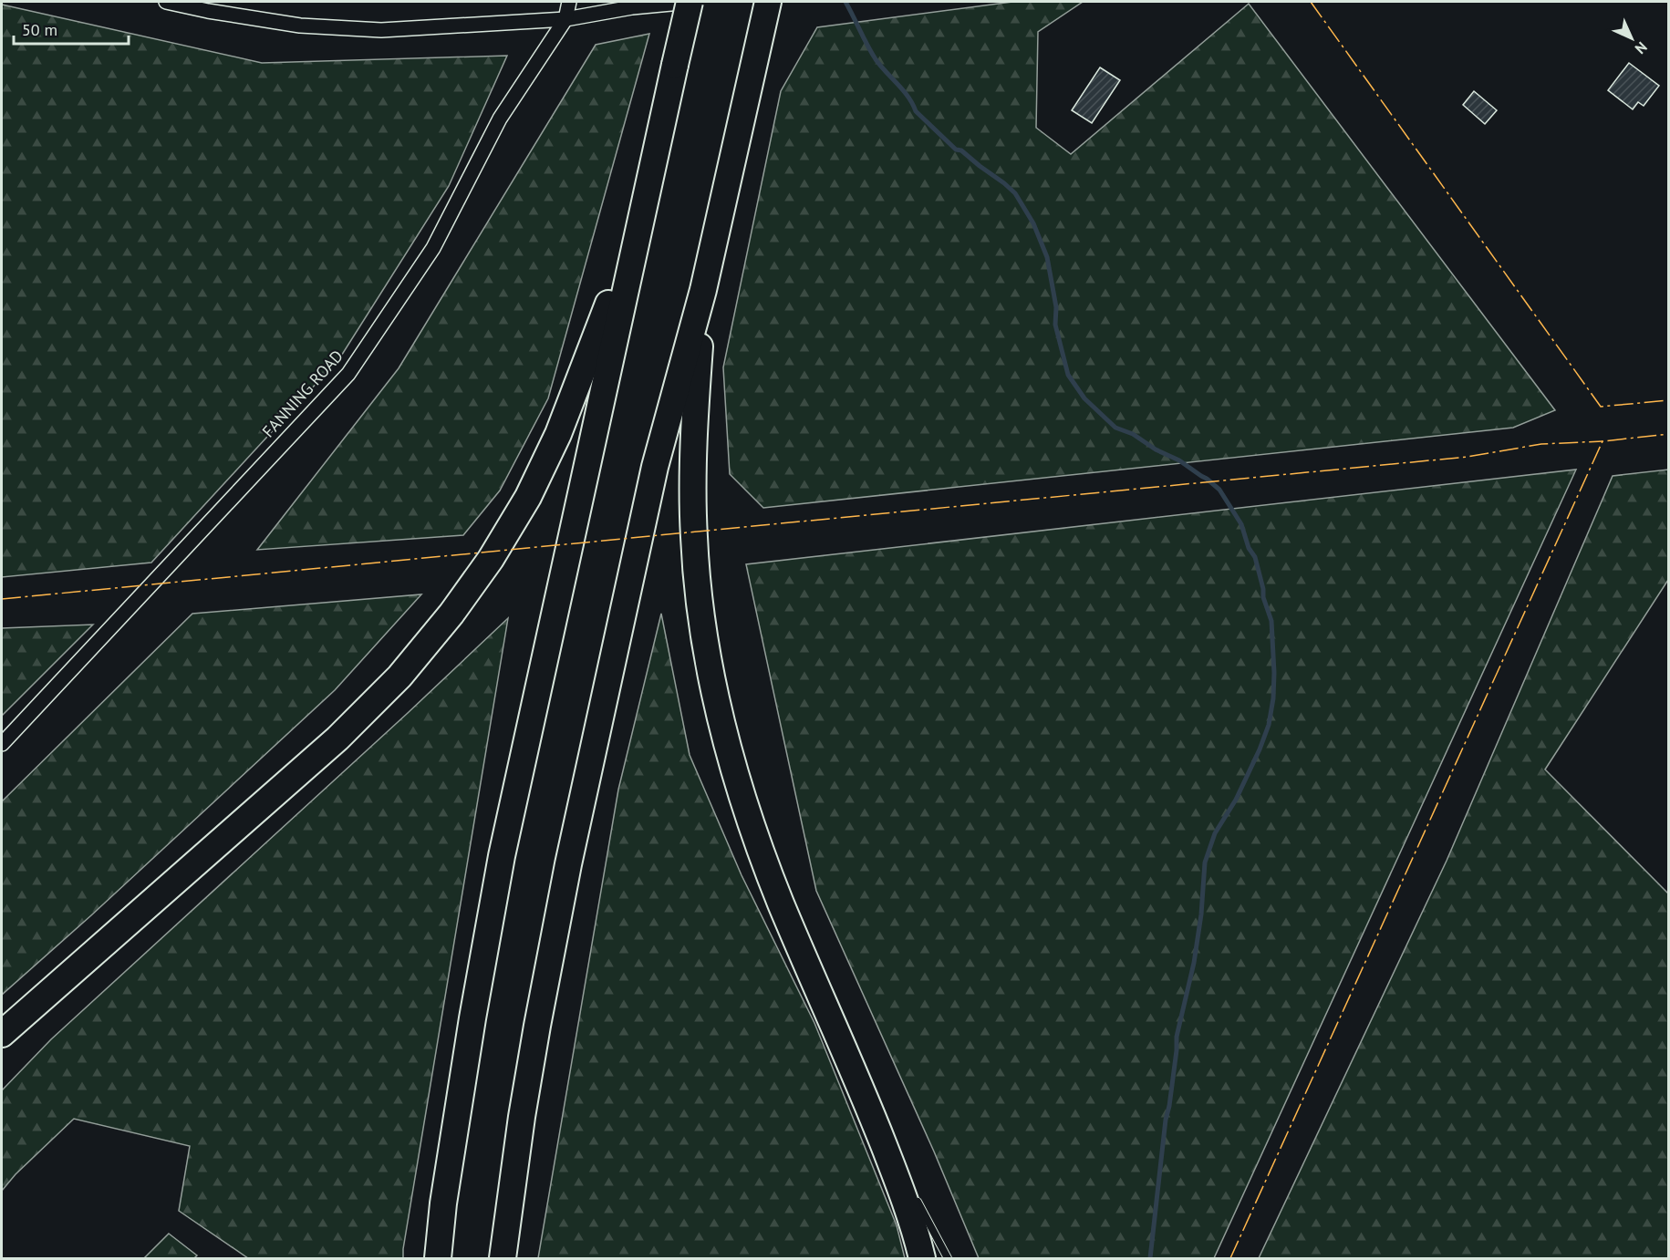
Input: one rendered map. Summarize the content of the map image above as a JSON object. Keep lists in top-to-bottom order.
{
  "streets": {
    "street": ["FANNING ROAD"]
  },
  "scale_bar": "50 m",
  "north": "bottom right"
}
